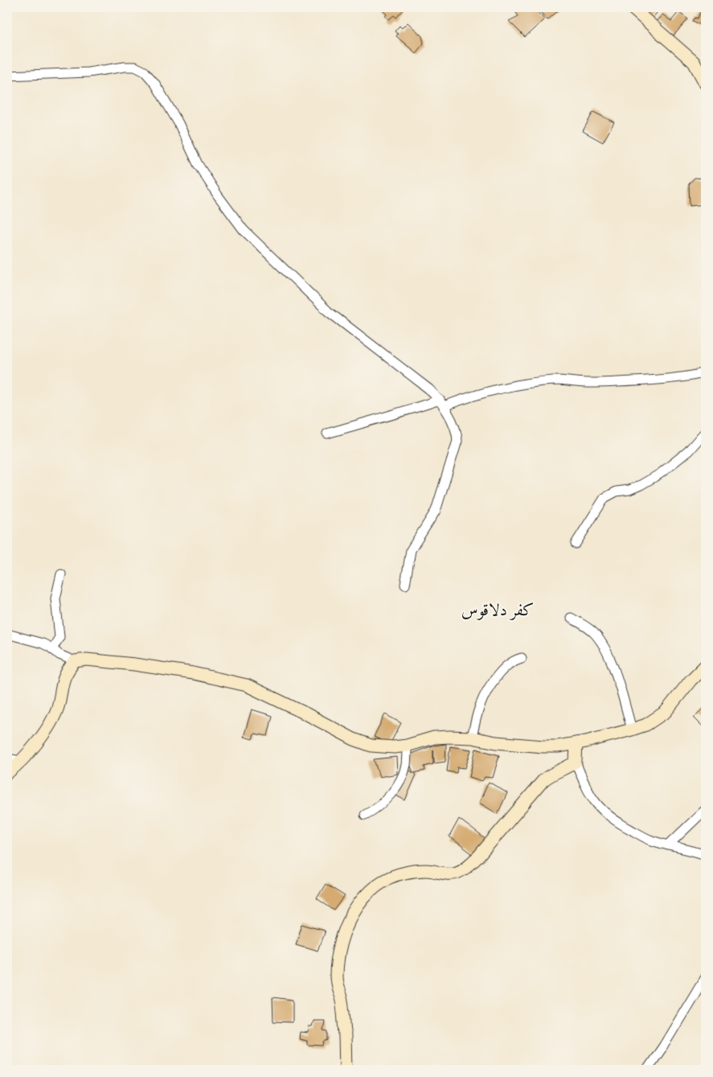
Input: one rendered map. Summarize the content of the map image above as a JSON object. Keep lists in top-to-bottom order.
{
  "districts": ["كفر دلاقوس"]
}
